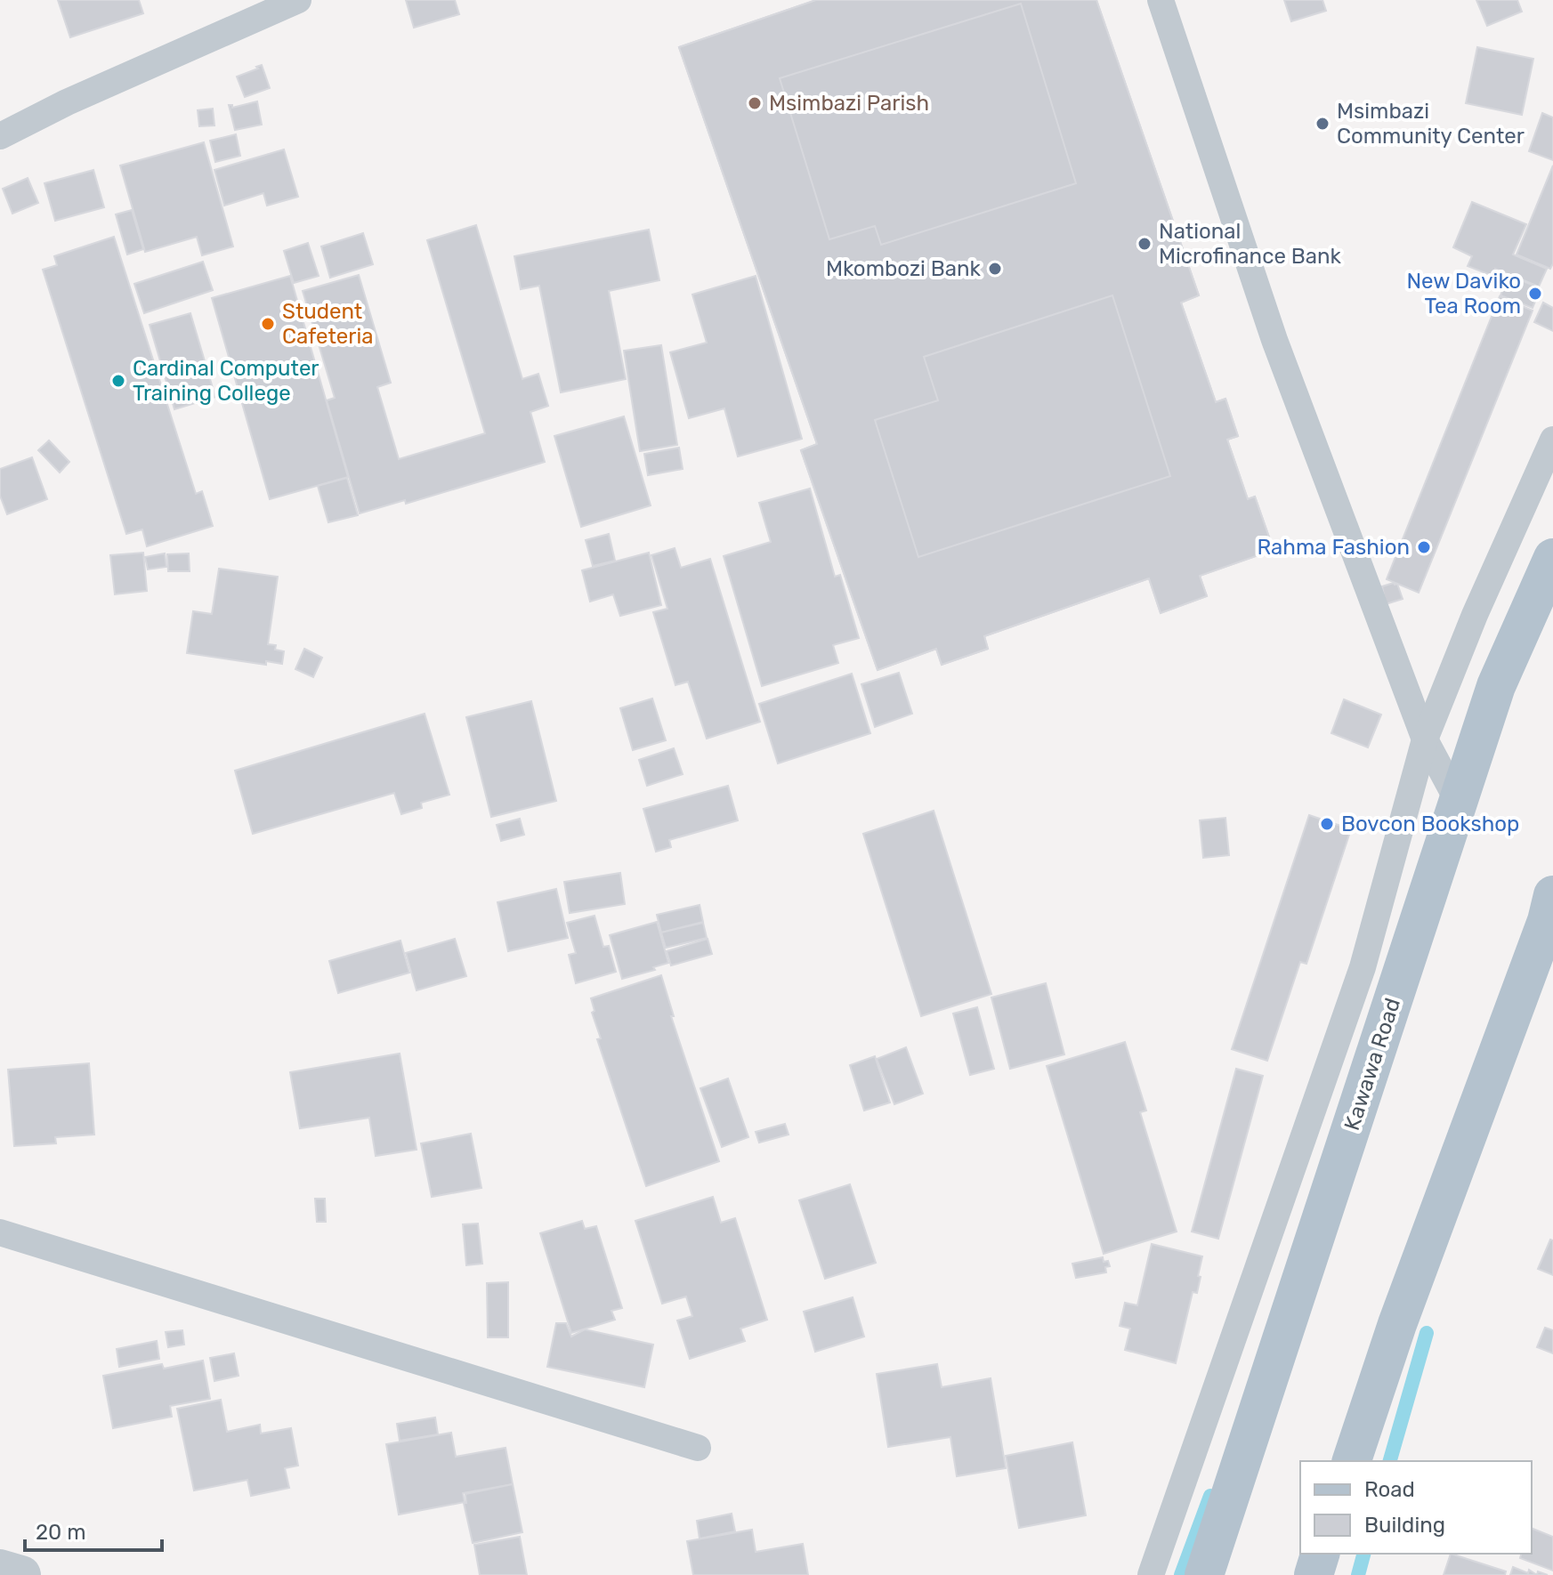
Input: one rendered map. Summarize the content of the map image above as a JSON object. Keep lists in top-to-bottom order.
{
  "streets": {
    "main road": ["Kawawa Road"]
  },
  "places": [
    "Msimbazi Parish",
    "Msimbazi Community Center",
    "National Microfinance Bank",
    "Mkombozi Bank",
    "New Daviko Tea Room",
    "Student Cafeteria",
    "Cardinal Computer Training College",
    "Rahma Fashion",
    "Bovcon Bookshop"
  ],
  "legend": ["Road", "Building"],
  "scale_bar": "20 m"
}
